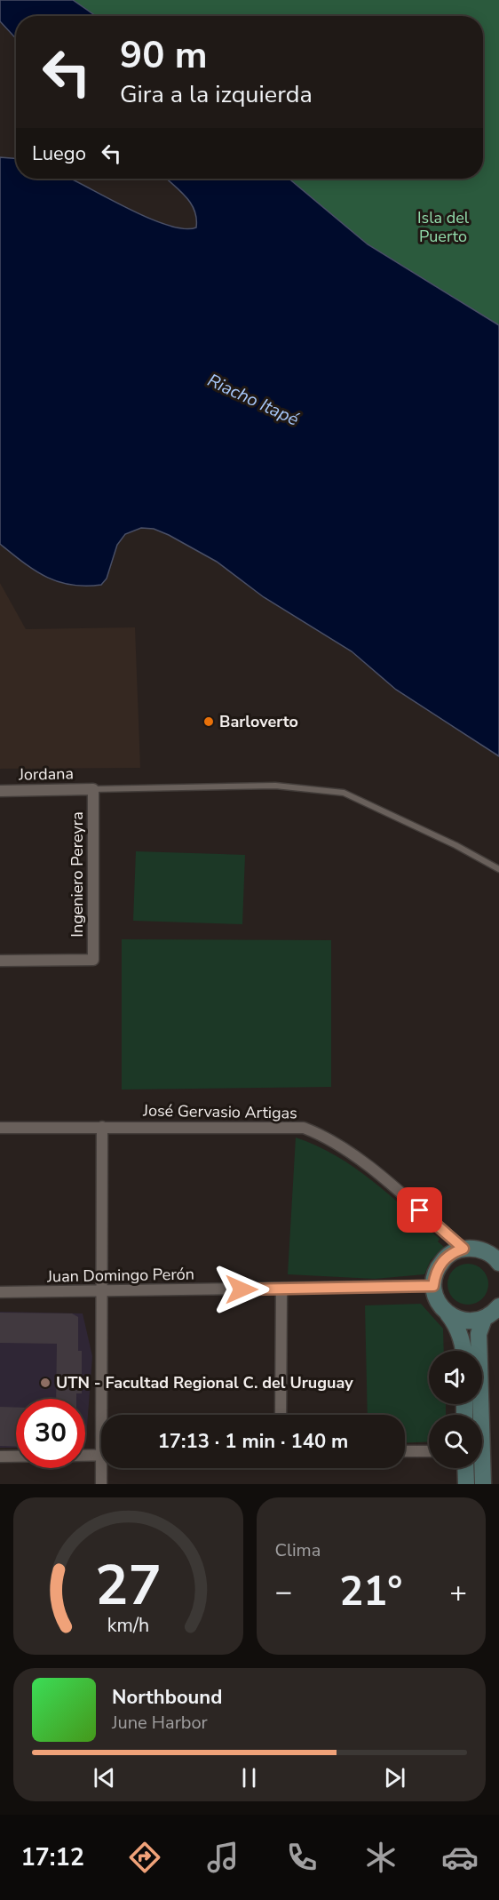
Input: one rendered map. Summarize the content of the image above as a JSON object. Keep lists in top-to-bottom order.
{
  "streets": {
    "street": [
      "Jordana",
      "Ingeniero Pereyra",
      "José Gervasio Artigas",
      "Juan Domingo Perón"
    ]
  },
  "crossings": [
    ["Jordana", "Ingeniero Pereyra"]
  ],
  "water": ["Riacho Itapé"],
  "parks": ["Isla del Puerto"],
  "places": ["Barloverto", "UTN - Facultad Regional C. del Uruguay"],
  "page": {
    "turn": ["90 m", "Gira a la izquierda"],
    "then": "Luego",
    "limit": "30",
    "trip": "17:13 · 1 min · 140 m",
    "tile": "Clima",
    "heat": ["−", "21°", "+"],
    "song": ["Northbound", "June Harbor"],
    "tabs": "17:12",
    "gauge": ["27", "km/h"]
  }
}
